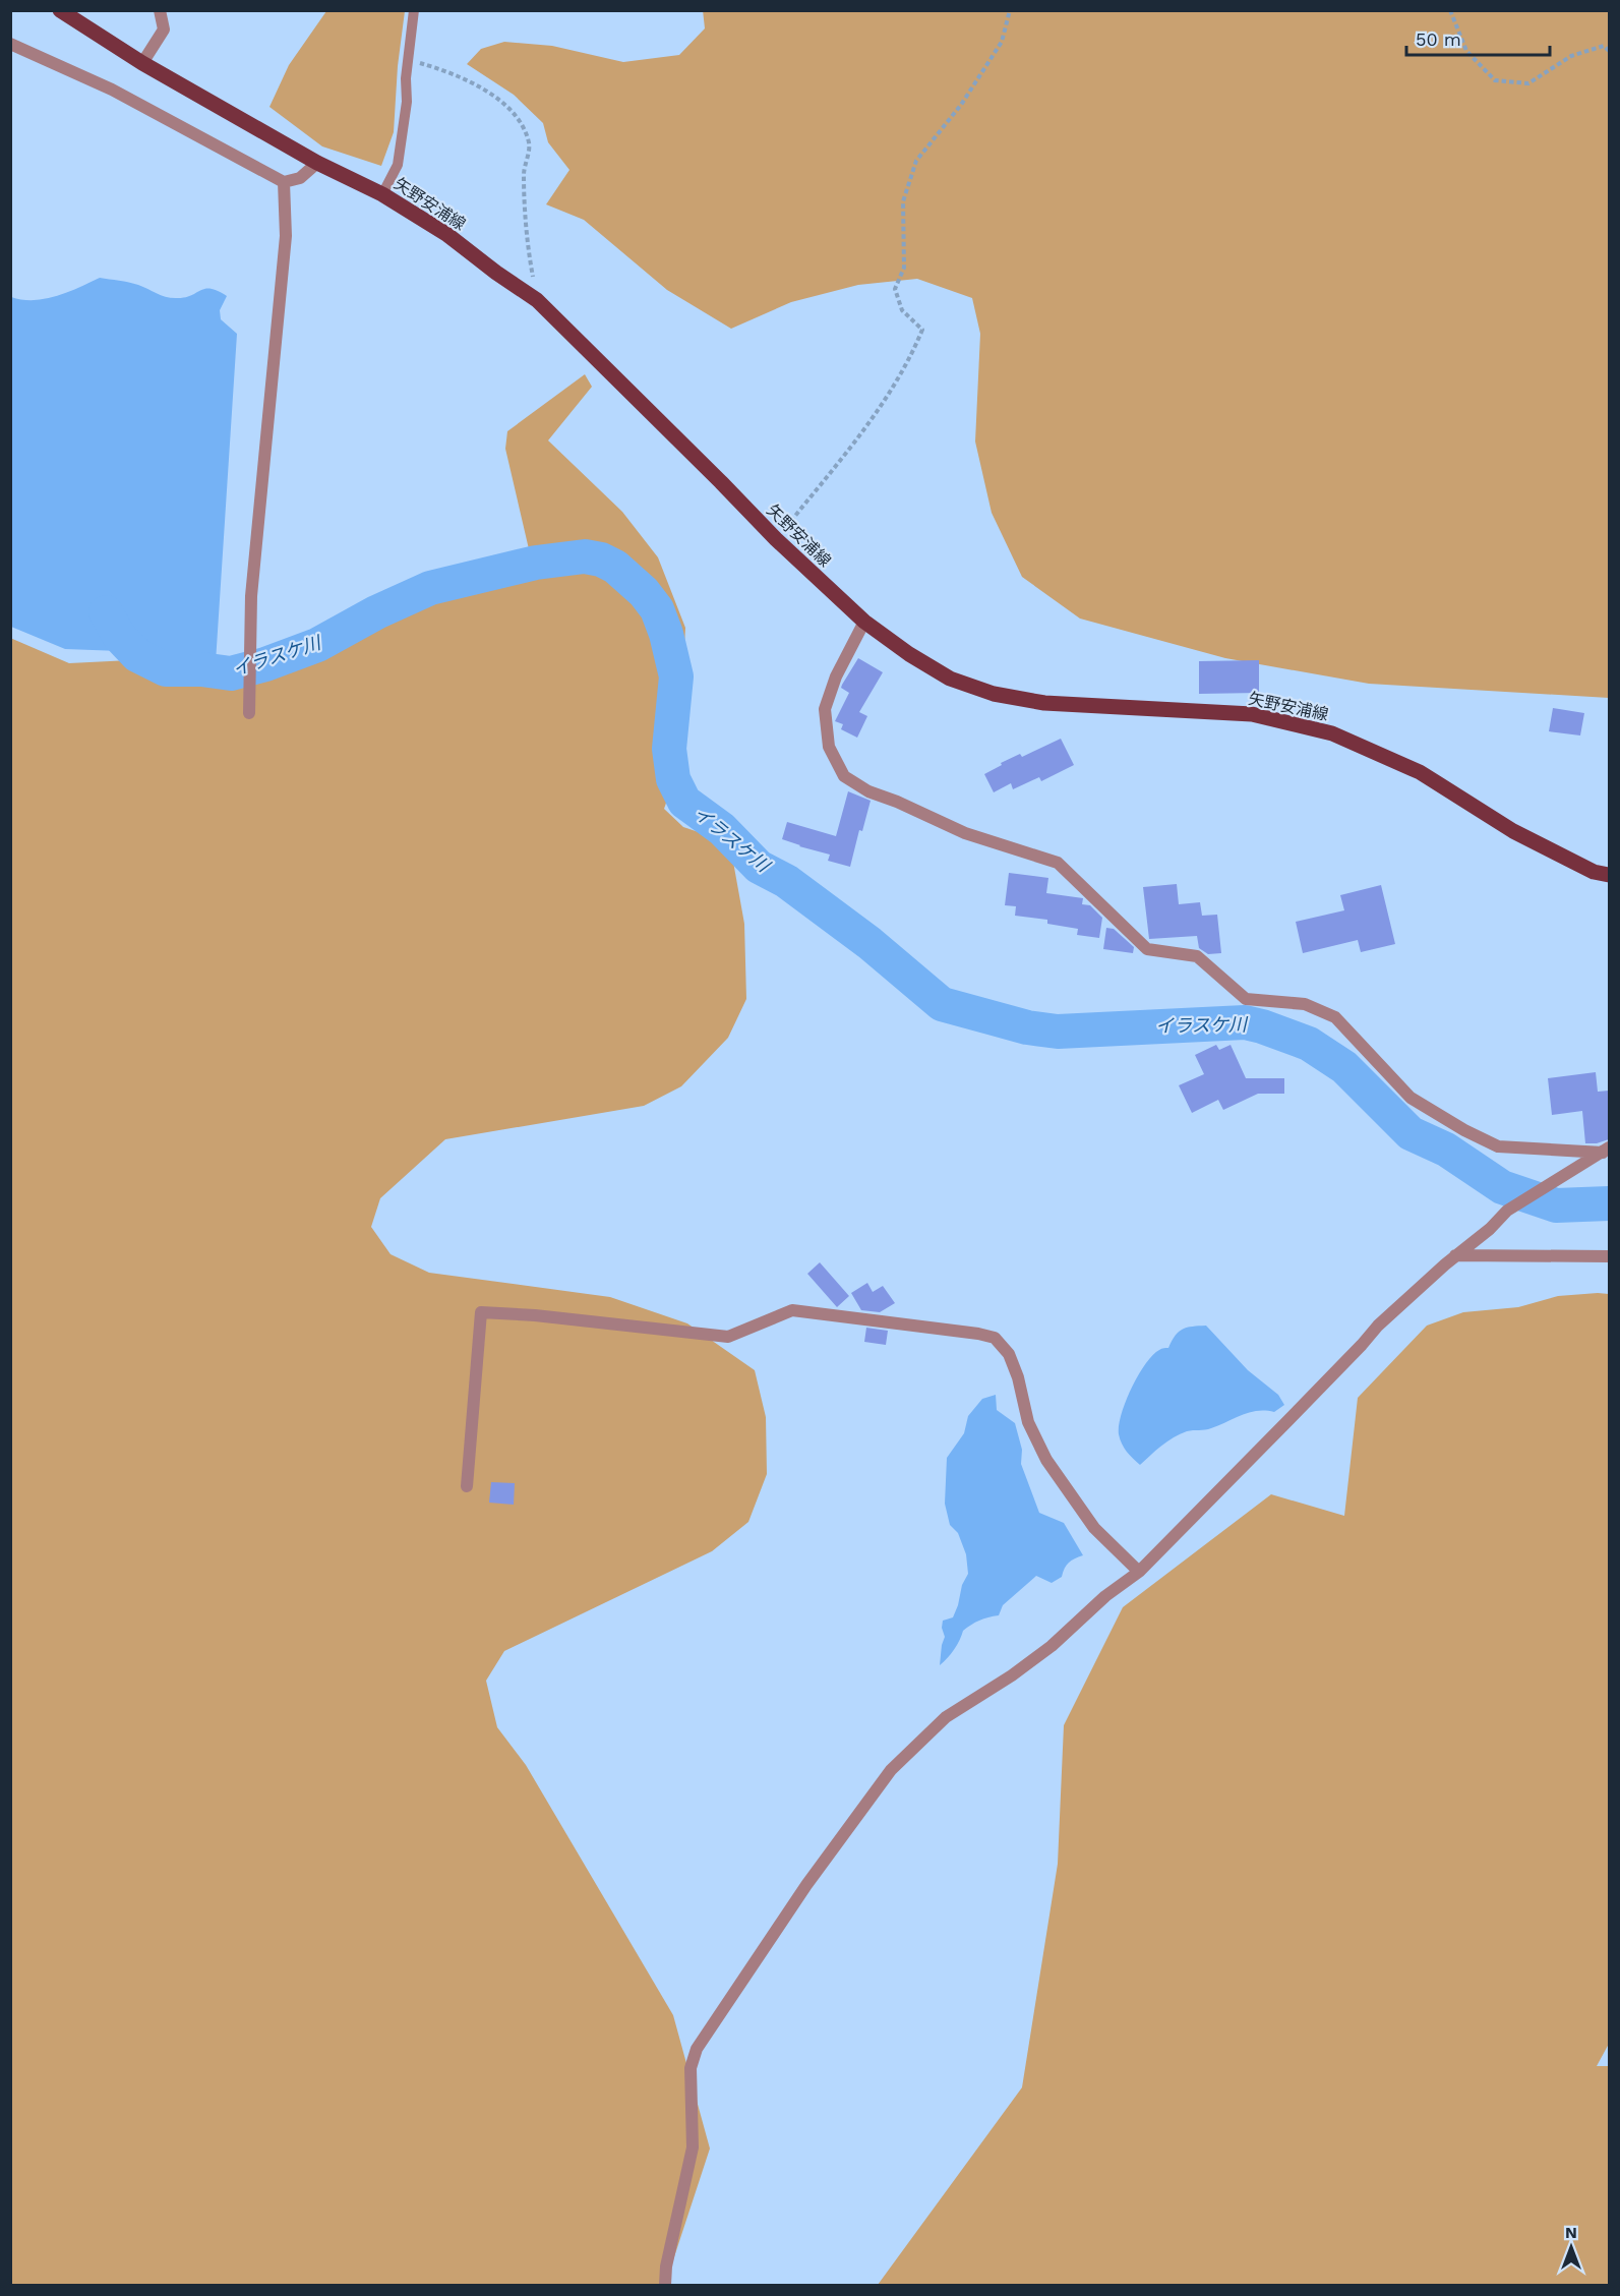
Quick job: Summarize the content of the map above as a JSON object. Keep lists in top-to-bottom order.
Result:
{
  "streets": {
    "main road": ["矢野安浦線"]
  },
  "water": ["イラスケ川"],
  "scale_bar": "50 m",
  "north": "top"
}
